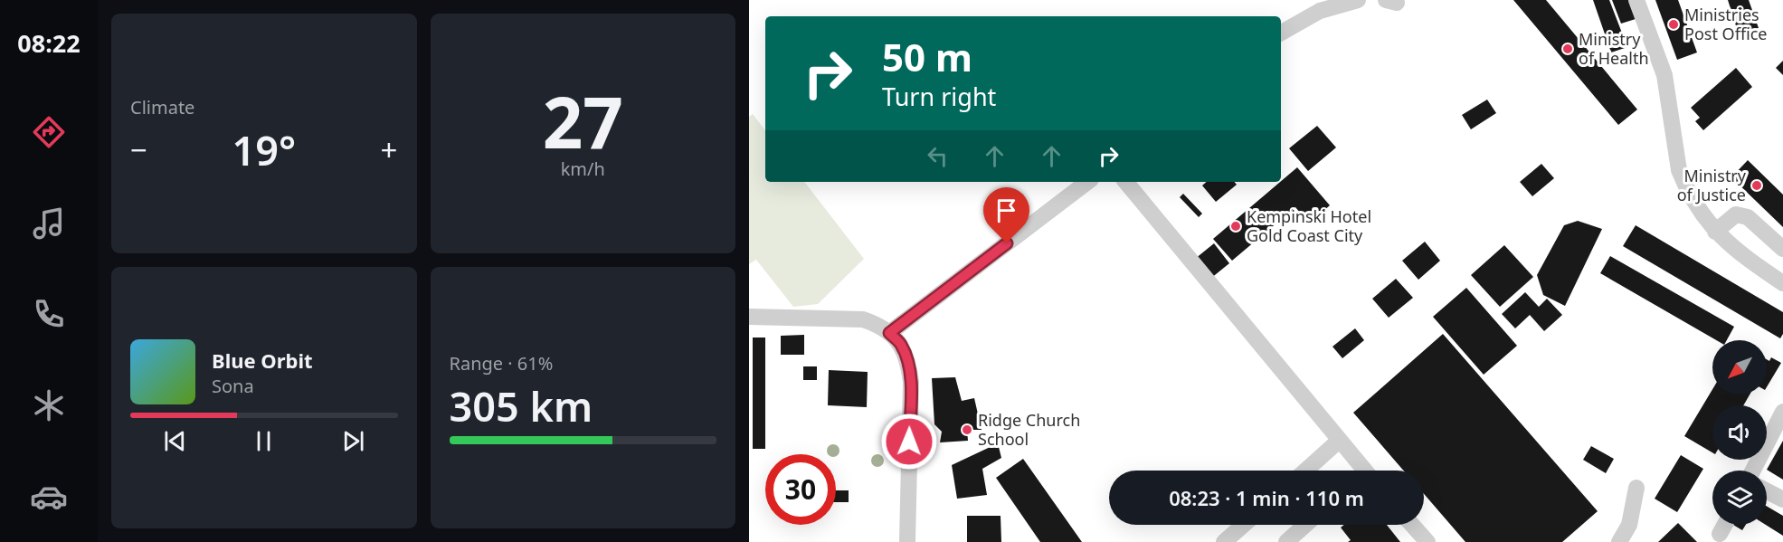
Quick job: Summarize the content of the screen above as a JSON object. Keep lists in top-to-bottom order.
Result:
{
  "places": [
    "Ministries Post Office",
    "Ministry of Health",
    "Ministry of Justice",
    "Kempinski Hotel Gold Coast City",
    "Ridge Church School"
  ],
  "north": "bottom left",
  "page": {
    "tabs": "08:22",
    "tile": [
      "Climate",
      ["27", "km/h"],
      ["Range · 61%", "305 km"]
    ],
    "turn": ["50 m", "Turn right"],
    "heat": ["−", "19°", "+"],
    "song": ["Blue Orbit", "Sona"],
    "limit": "30",
    "trip": "08:23 · 1 min · 110 m"
  }
}
